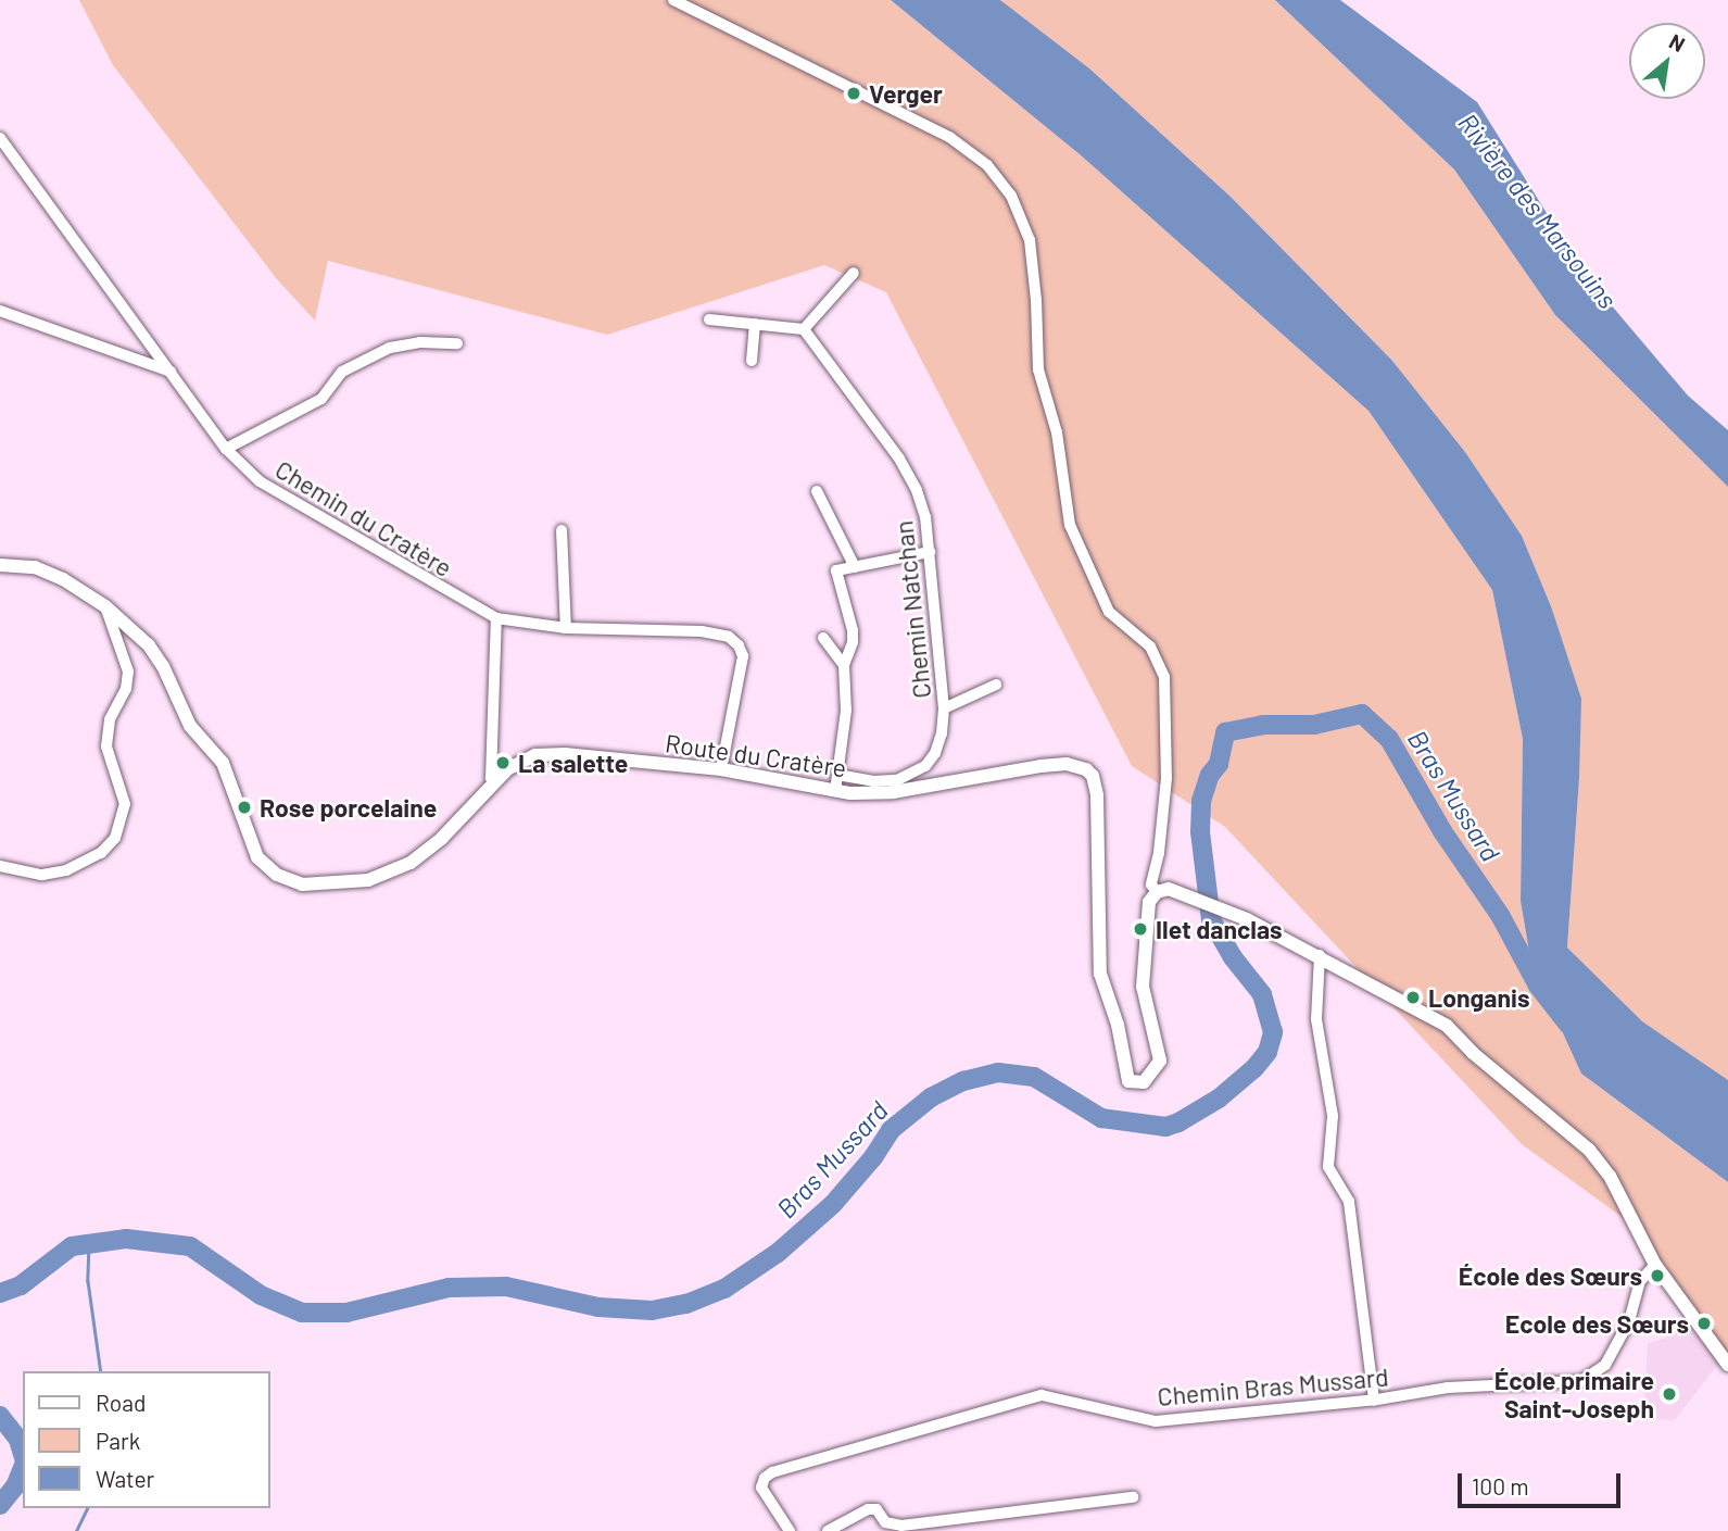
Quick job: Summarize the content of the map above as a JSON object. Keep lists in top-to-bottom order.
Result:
{
  "streets": {
    "street": [
      "Chemin du Cratère",
      "Chemin Natchan",
      "Route du Cratère",
      "Chemin Bras Mussard"
    ]
  },
  "crossings": [
    ["Chemin du Cratère", "Route du Cratère"]
  ],
  "water": ["Rivière des Marsouins", "Bras Mussard"],
  "places": [
    "Verger",
    "La salette",
    "Rose porcelaine",
    "Ilet danclas",
    "Longanis",
    "École des Sœurs",
    "Ecole des Sœurs",
    "École primaire Saint-Joseph"
  ],
  "legend": ["Road", "Park", "Water"],
  "scale_bar": "100 m",
  "north": "top right"
}
